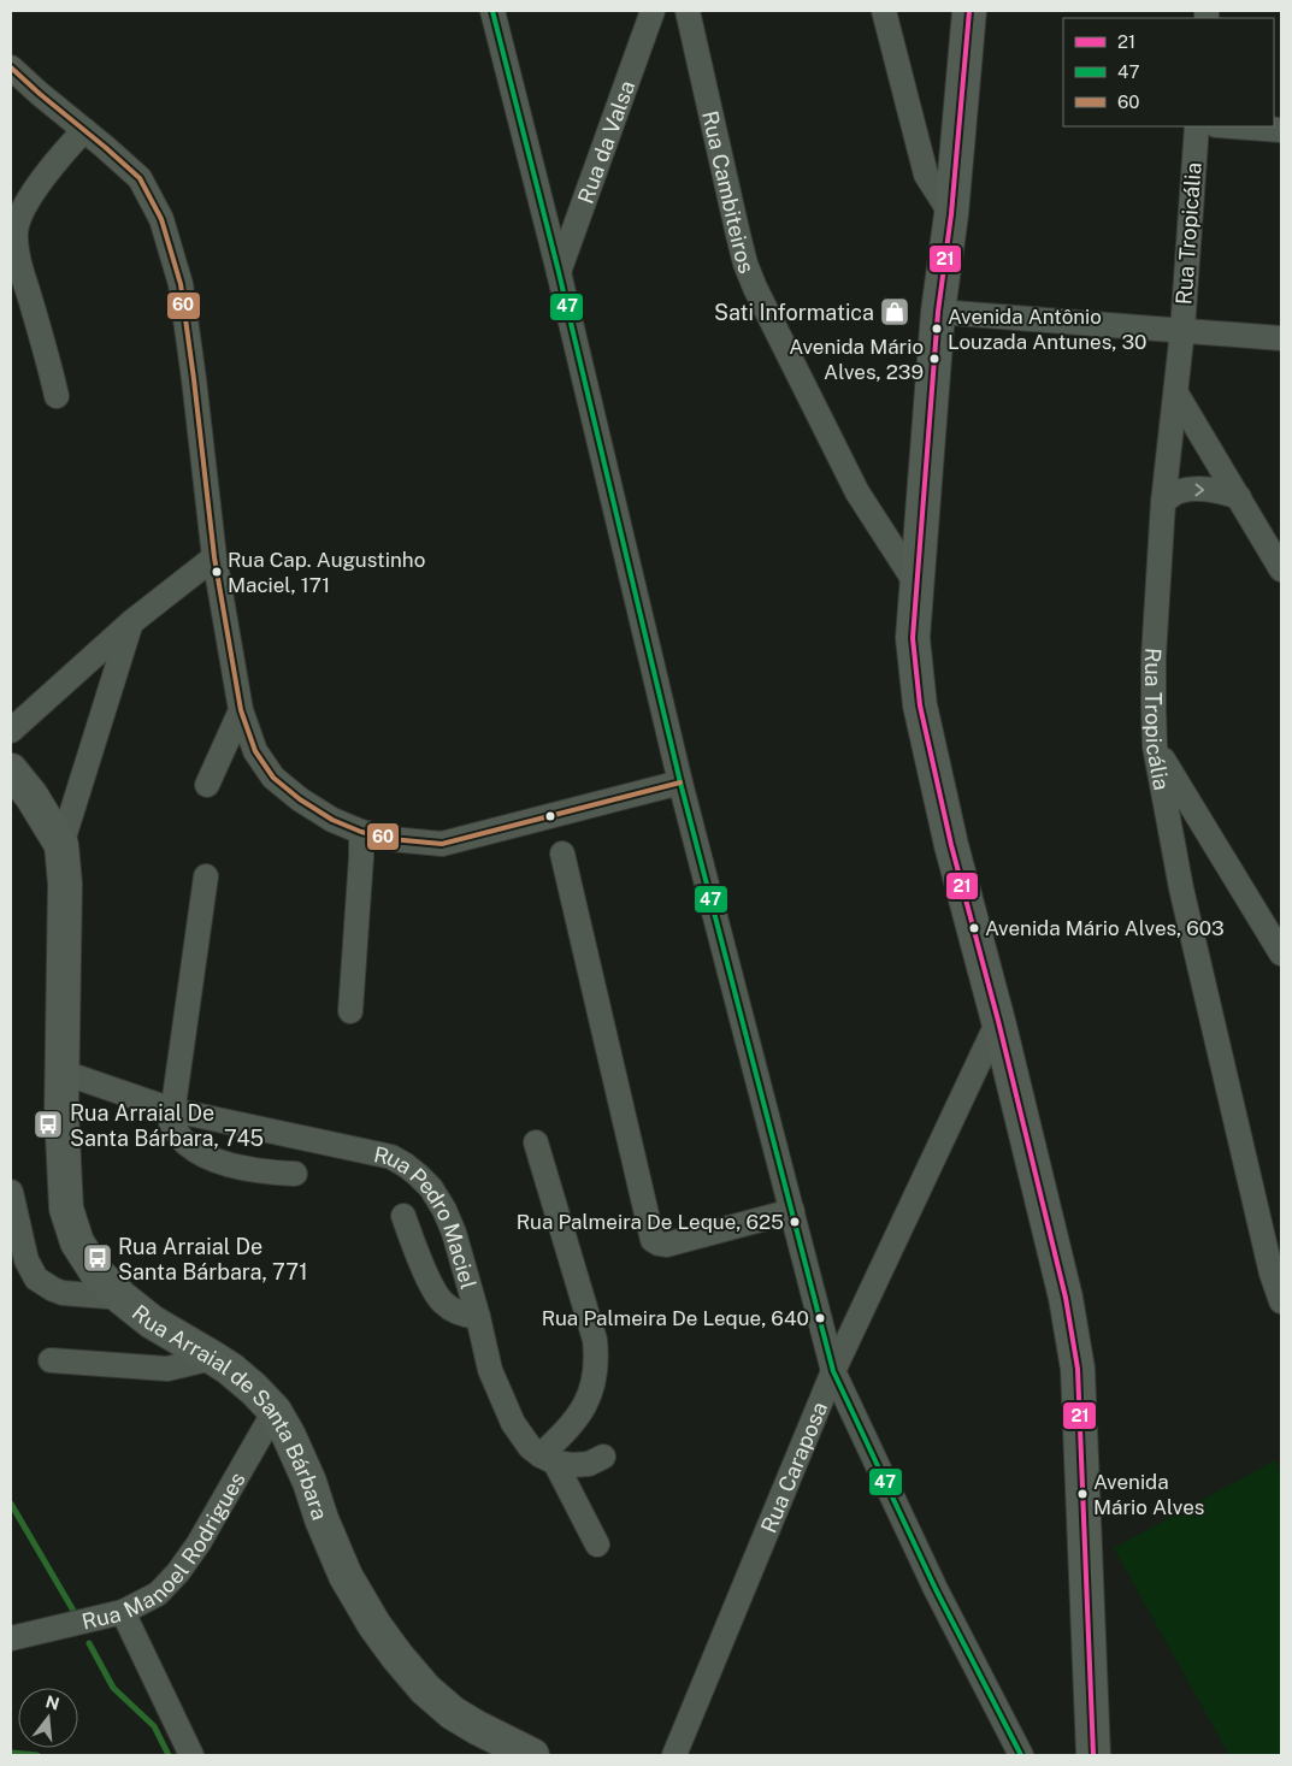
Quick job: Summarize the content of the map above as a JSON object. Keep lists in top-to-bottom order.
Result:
{
  "streets": {
    "street": [
      "Rua da Valsa",
      "Rua Cambiteiros",
      "Rua Tropicália",
      "Rua Pedro Maciel",
      "Rua Arraial de Santa Bárbara",
      "Rua Caraposa",
      "Rua Manoel Rodrigues"
    ]
  },
  "crossings": [
    ["Rua Pedro Maciel", "Rua Arraial de Santa Bárbara"],
    ["Rua Arraial de Santa Bárbara", "Rua Manoel Rodrigues"]
  ],
  "places": {
    "shop": ["Sati Informatica"],
    "other": [
      "Avenida Antônio Louzada Antunes, 30",
      "Avenida Mário Alves, 239",
      "Rua Cap. Augustinho Maciel, 171",
      "Avenida Mário Alves, 603",
      "Rua Palmeira De Leque, 625",
      "Rua Palmeira De Leque, 640",
      "Avenida Mário Alves"
    ],
    "bus stop": ["Rua Arraial De Santa Bárbara, 745", "Rua Arraial De Santa Bárbara, 771"]
  },
  "lines": ["transit line 21", "transit line 47", "transit line 60"],
  "legend": ["21", "47", "60"],
  "north": "top"
}
